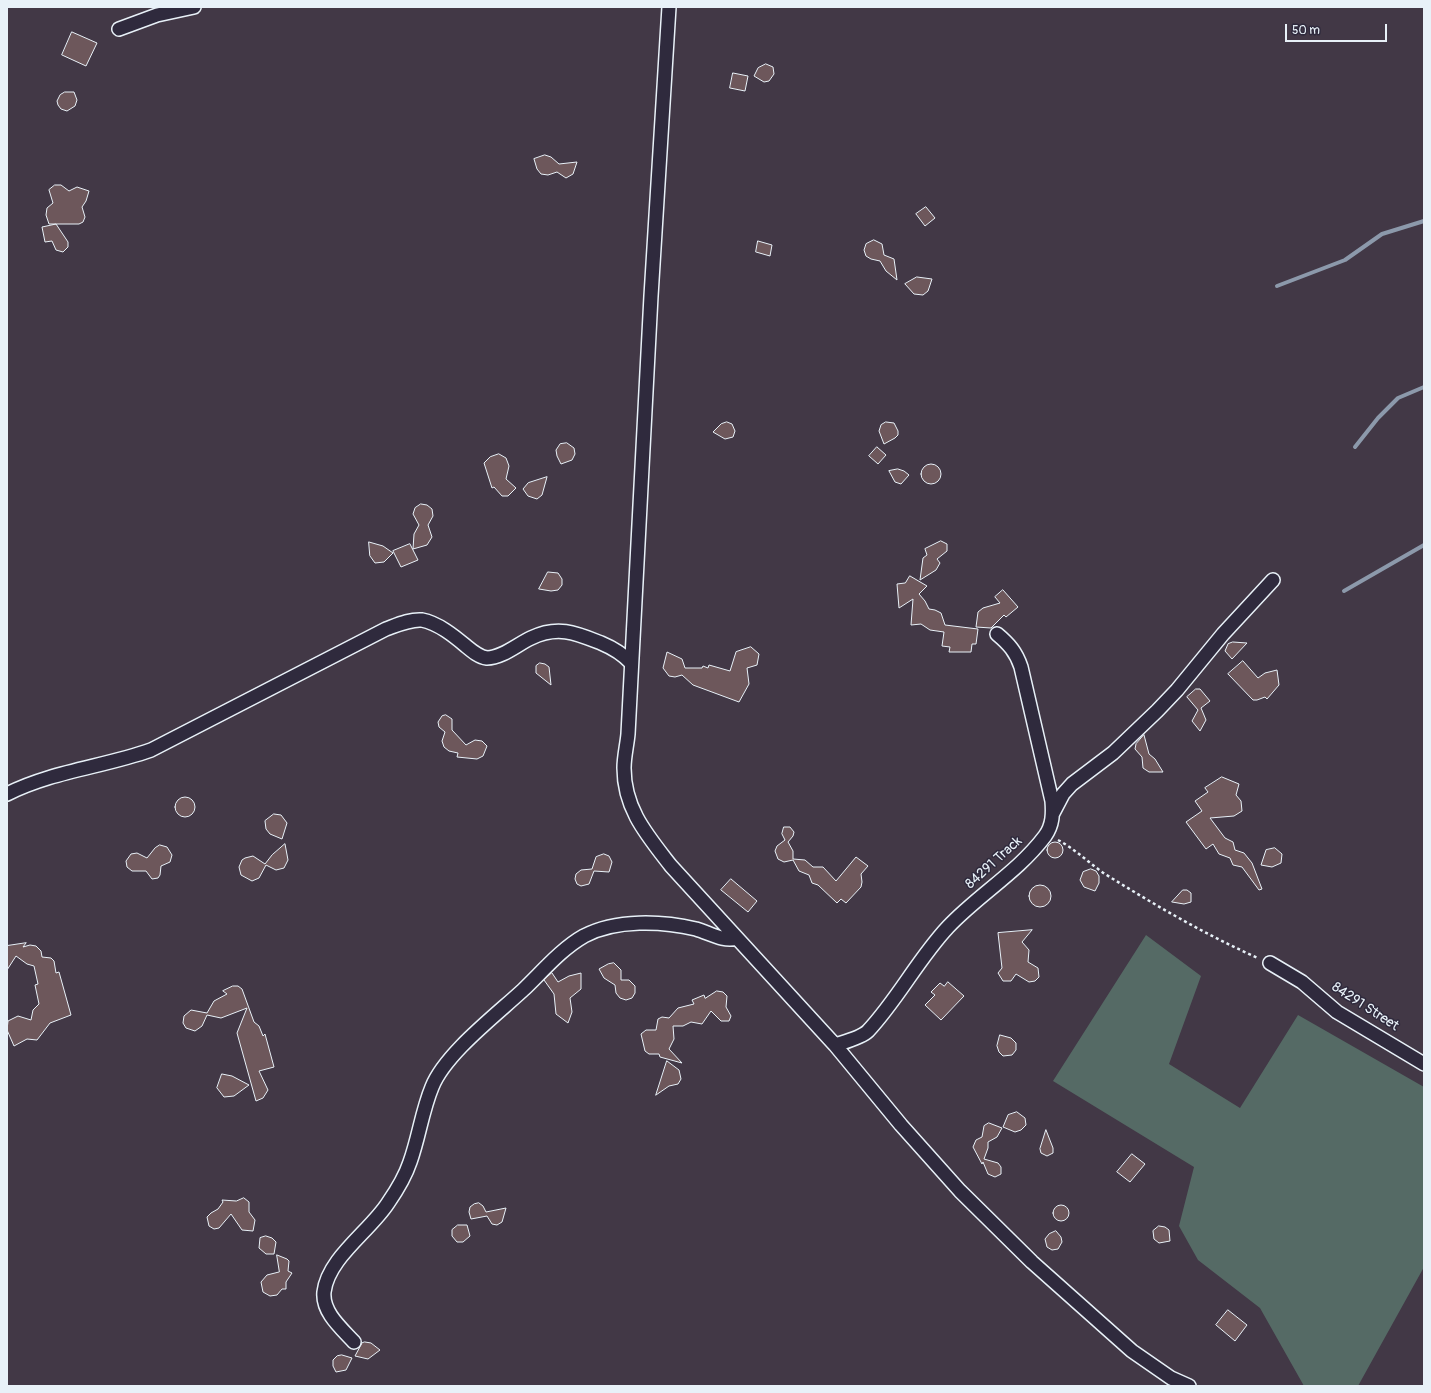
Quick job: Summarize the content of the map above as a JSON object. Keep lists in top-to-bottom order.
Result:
{
  "streets": {
    "street": ["84291 Track", "84291 Street"]
  },
  "scale_bar": "50 m"
}
